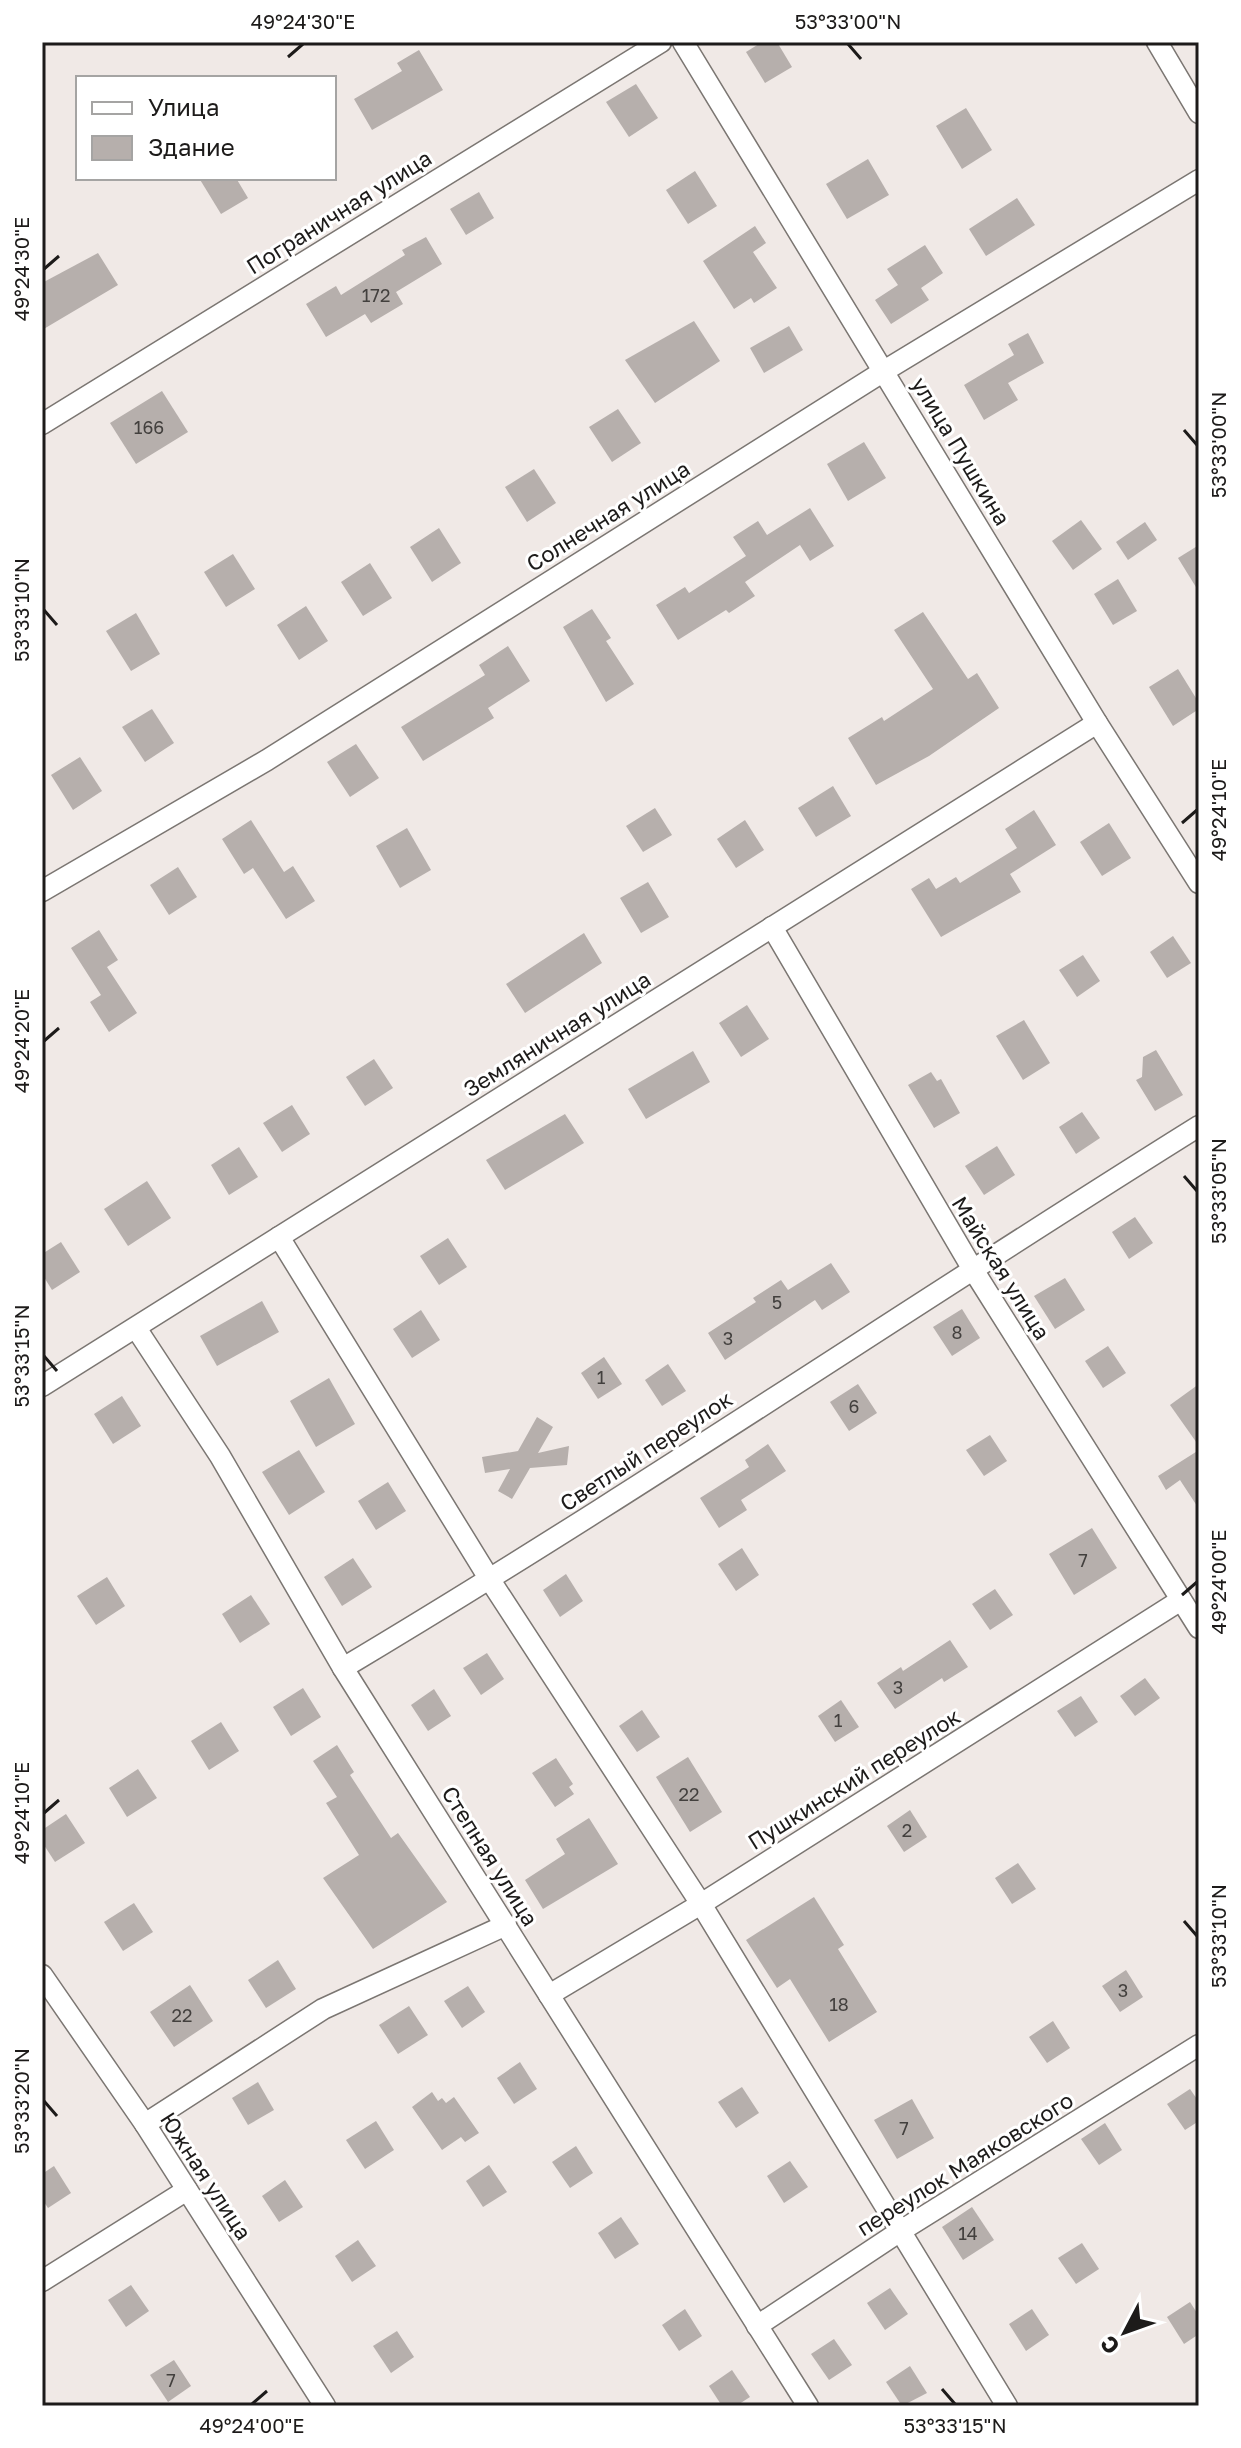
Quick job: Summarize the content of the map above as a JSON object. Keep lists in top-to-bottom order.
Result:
{
  "streets": {
    "street": [
      "Пограничная улица",
      "улица Пушкина",
      "Солнечная улица",
      "Земляничная улица",
      "Майская улица",
      "Светлый переулок",
      "Пушкинский переулок",
      "Степная улица",
      "переулок Маяковского",
      "Южная улица"
    ]
  },
  "crossings": [
    ["улица Пушкина", "Солнечная улица"],
    ["улица Пушкина", "Земляничная улица"],
    ["Земляничная улица", "Майская улица"],
    ["Земляничная улица", "Степная улица"],
    ["Майская улица", "Светлый переулок"],
    ["Майская улица", "Пушкинский переулок"],
    ["Светлый переулок", "Степная улица"],
    ["Пушкинский переулок", "Степная улица"],
    ["Степная улица", "переулок Маяковского"]
  ],
  "house_numbers": [
    "172",
    "166",
    "5",
    "8",
    "3",
    "1",
    "6",
    "7",
    "3",
    "1",
    "22",
    "2",
    "3",
    "18",
    "22",
    "7",
    "14",
    "7"
  ],
  "legend": ["Улица", "Здание"],
  "north": "bottom left",
  "coordinates": [
    "49°24'30\"E",
    "53°33'00\"N",
    "53°33'10\"N",
    "49°24'10\"E",
    "49°24'20\"E",
    "53°33'05\"N",
    "53°33'15\"N",
    "49°24'00\"E",
    "53°33'20\"N"
  ]
}
